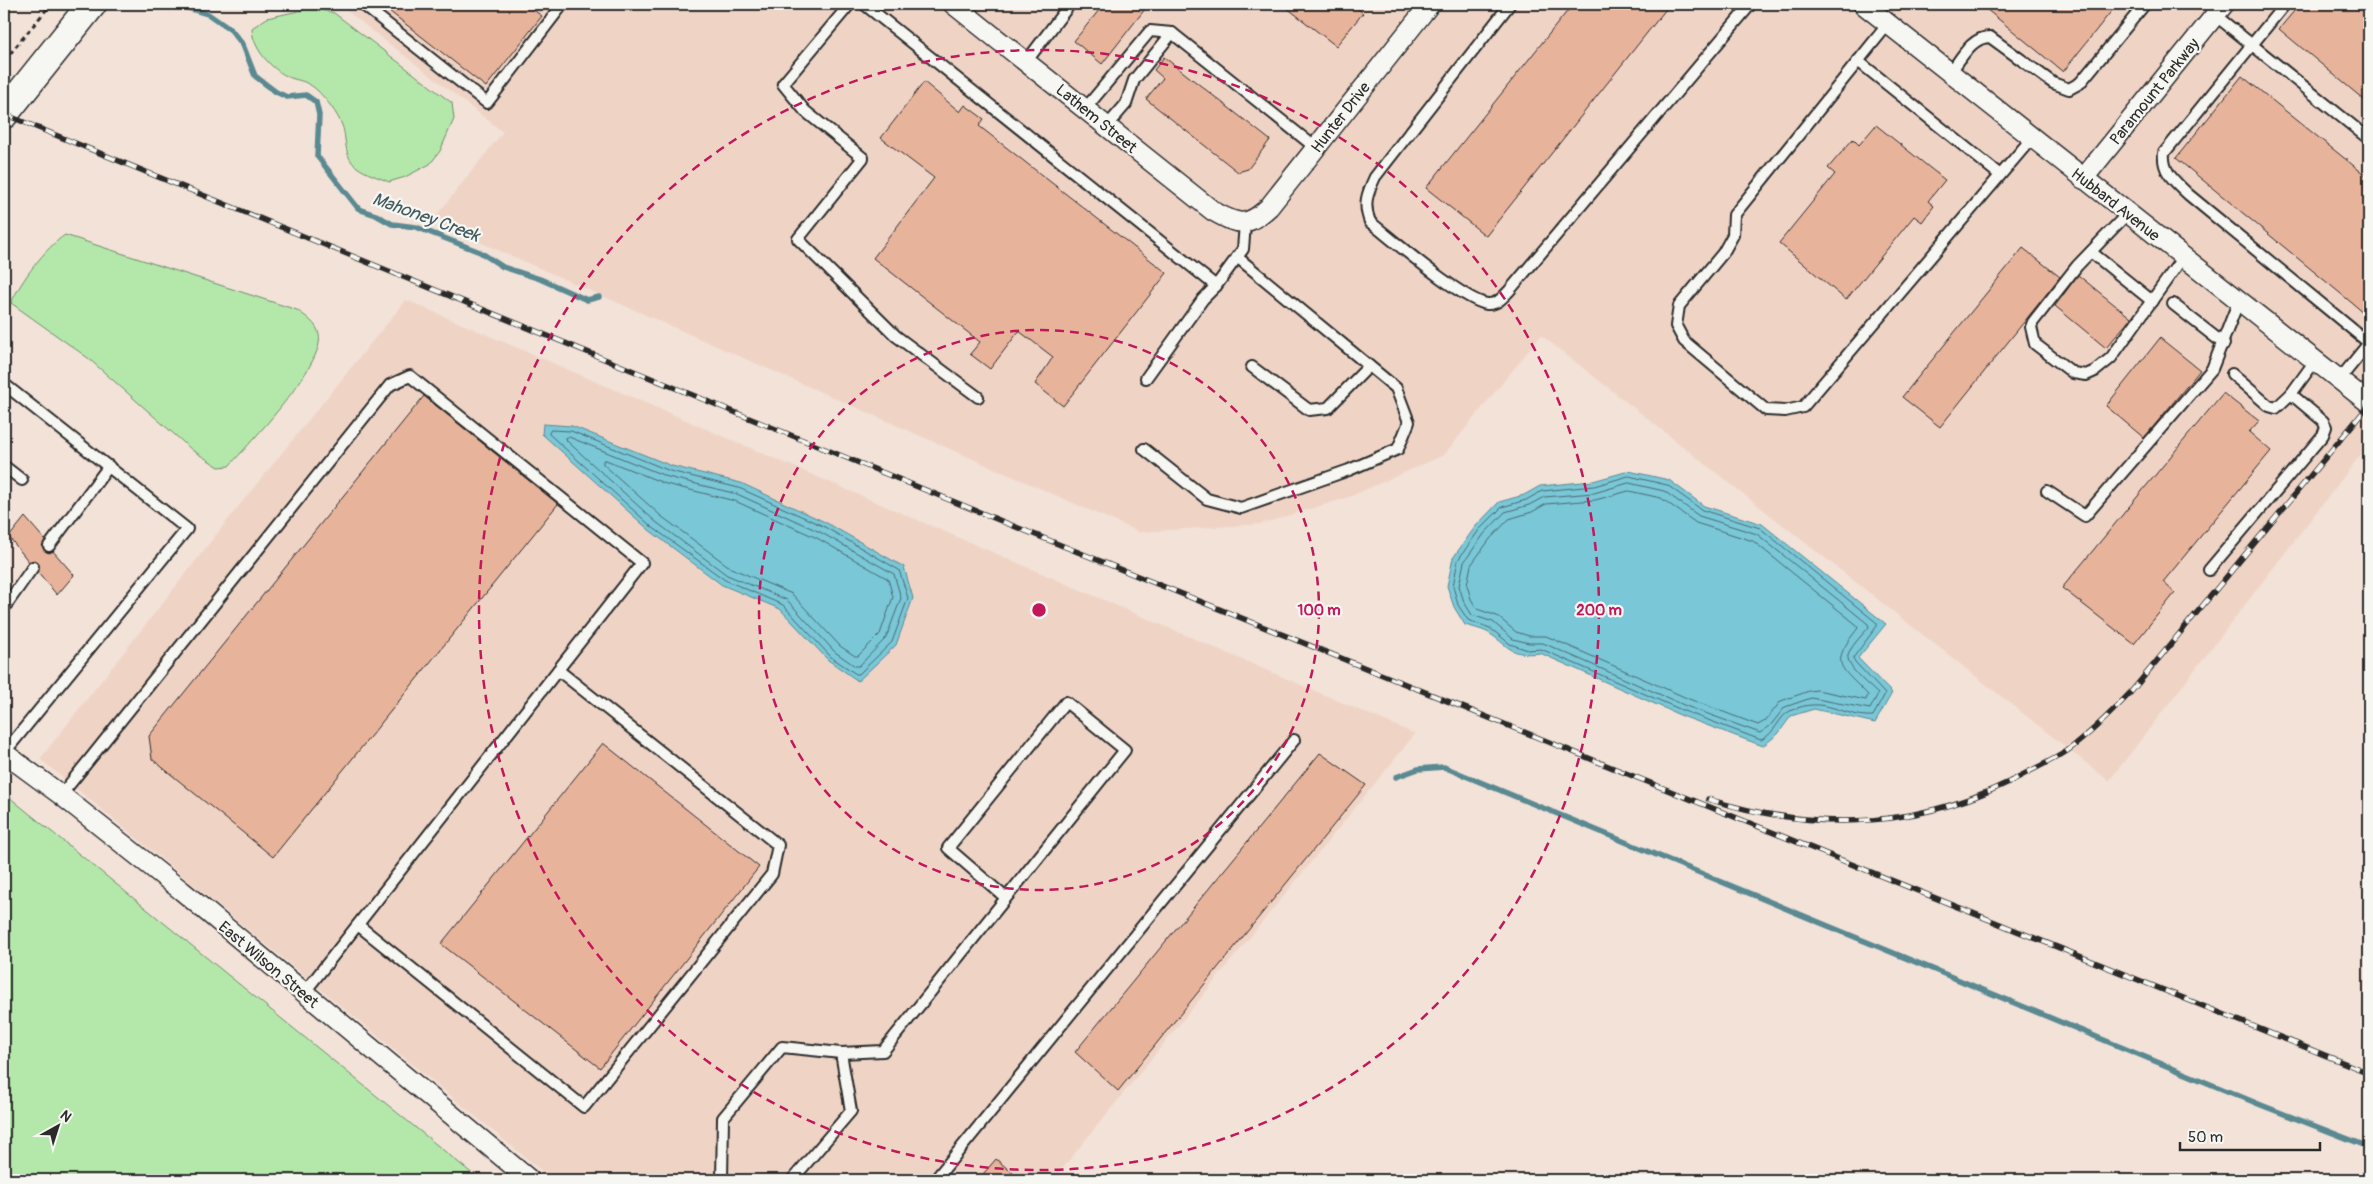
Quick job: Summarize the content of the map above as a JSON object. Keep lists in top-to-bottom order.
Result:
{
  "streets": {
    "street": [
      "Paramount Parkway",
      "Hunter Drive",
      "Lathem Street",
      "Hubbard Avenue",
      "East Wilson Street"
    ]
  },
  "crossings": [
    ["Paramount Parkway", "Hubbard Avenue"],
    ["Hunter Drive", "Lathem Street"]
  ],
  "water": ["Mahoney Creek"],
  "scale_bar": "50 m",
  "north": "top right",
  "rings": ["100 m", "200 m"]
}
